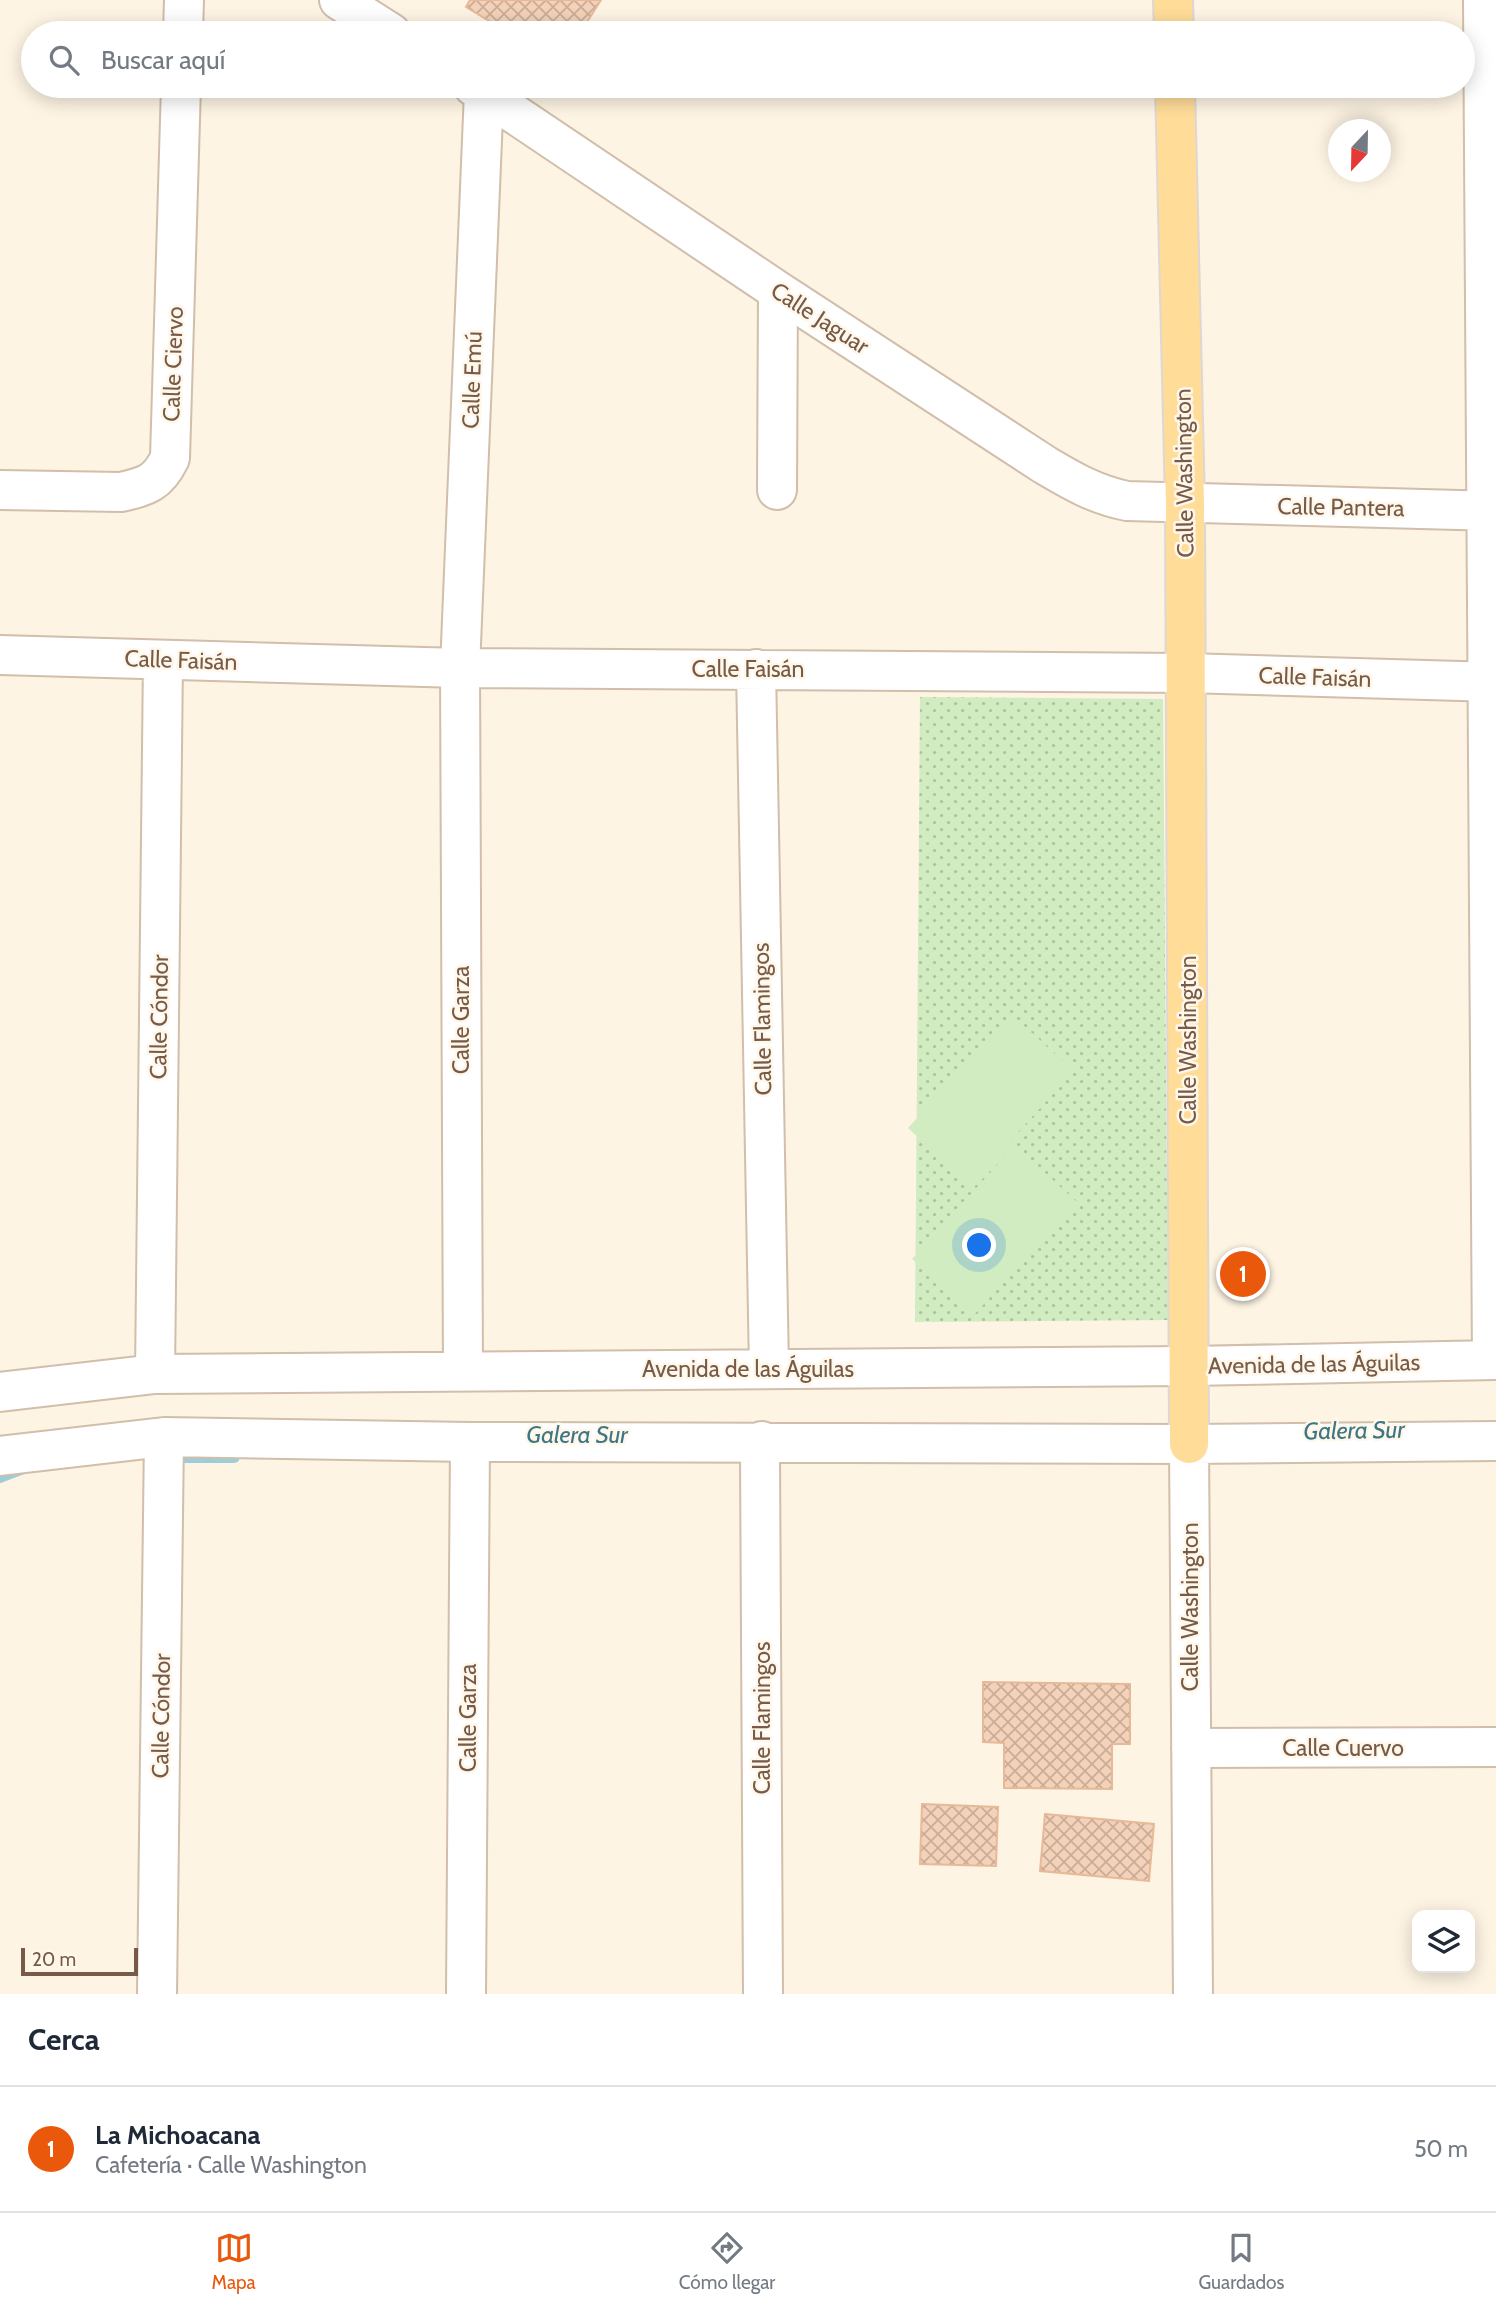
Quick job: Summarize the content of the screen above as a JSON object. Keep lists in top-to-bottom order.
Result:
{
  "streets": {
    "main road": ["Calle Washington"],
    "street": [
      "Calle Jaguar",
      "Calle Ciervo",
      "Calle Emú",
      "Calle Pantera",
      "Calle Faisán",
      "Calle Cóndor",
      "Calle Flamingos",
      "Calle Garza",
      "Avenida de las Águilas",
      "Calle Cuervo"
    ]
  },
  "crossings": [
    ["Calle Jaguar", "Calle Washington"],
    ["Calle Jaguar", "Calle Pantera"],
    ["Calle Emú", "Calle Faisán"],
    ["Calle Emú", "Calle Garza"],
    ["Calle Washington", "Calle Pantera"],
    ["Calle Washington", "Calle Faisán"],
    ["Calle Washington", "Avenida de las Águilas"],
    ["Calle Washington", "Calle Cuervo"],
    ["Calle Faisán", "Calle Cóndor"],
    ["Calle Faisán", "Calle Flamingos"],
    ["Calle Faisán", "Calle Garza"],
    ["Calle Cóndor", "Avenida de las Águilas"],
    ["Calle Flamingos", "Avenida de las Águilas"],
    ["Calle Garza", "Avenida de las Águilas"]
  ],
  "water": ["Galera Sur"],
  "scale_bar": "20 m",
  "north": "bottom",
  "page": {
    "search": "Buscar aquí",
    "pins": "1",
    "scale": "20 m",
    "heading": "Cerca",
    "list": [
      {
        "mark": "1",
        "name": "La Michoacana",
        "note": "Cafetería · Calle Washington",
        "value": "50 m"
      }
    ],
    "nav": ["Mapa", "Cómo llegar", "Guardados"]
  }
}
